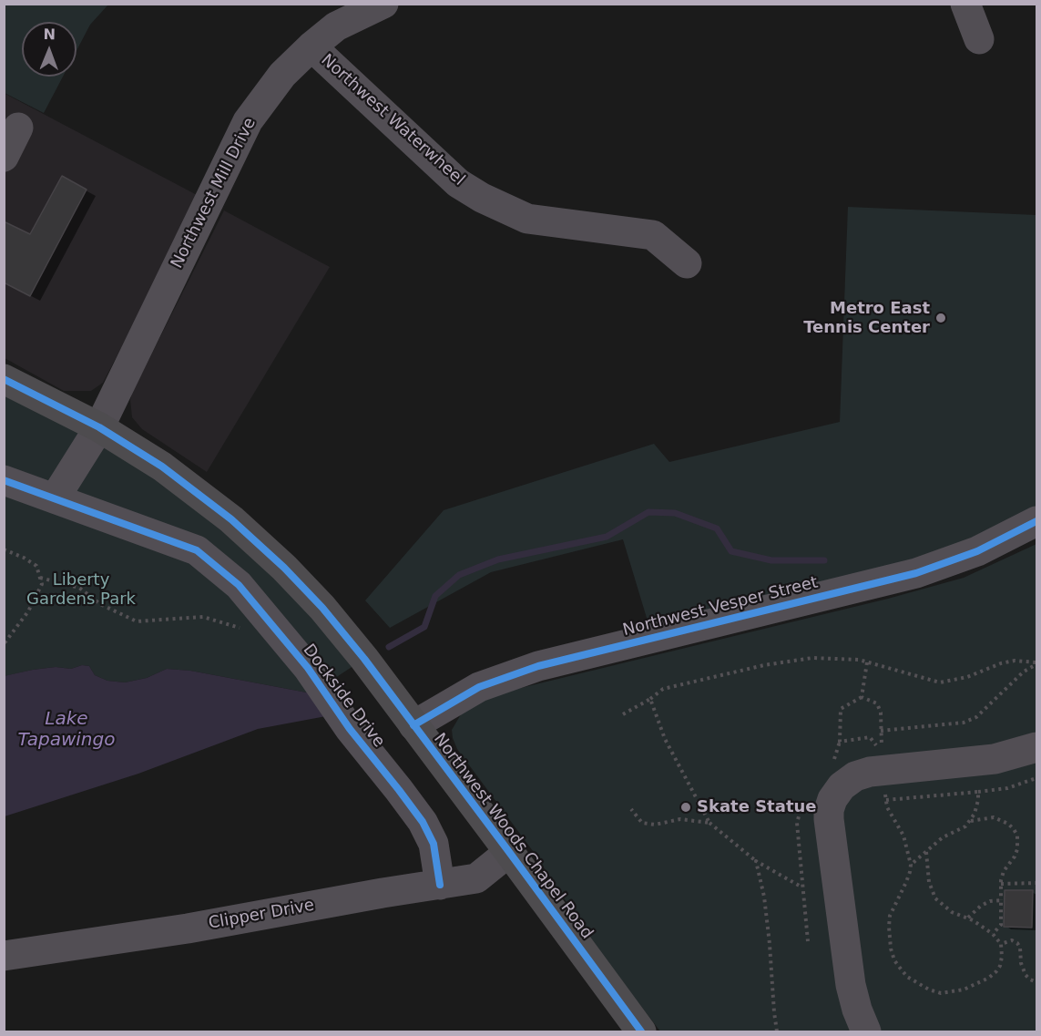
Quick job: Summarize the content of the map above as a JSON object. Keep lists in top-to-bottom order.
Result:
{
  "streets": {
    "main road": ["Northwest Woods Chapel Road"],
    "street": [
      "Northwest Waterwheel",
      "Northwest Mill Drive",
      "Northwest Vesper Street",
      "Dockside Drive",
      "Clipper Drive"
    ]
  },
  "crossings": [
    ["Northwest Waterwheel", "Northwest Mill Drive"],
    ["Northwest Mill Drive", "Dockside Drive"],
    ["Northwest Mill Drive", "Northwest Woods Chapel Road"],
    ["Northwest Vesper Street", "Northwest Woods Chapel Road"],
    ["Dockside Drive", "Clipper Drive"],
    ["Northwest Woods Chapel Road", "Clipper Drive"]
  ],
  "water": ["Lake Tapawingo"],
  "parks": ["Liberty Gardens Park"],
  "places": ["Metro East Tennis Center", "Skate Statue"],
  "north": "top"
}
